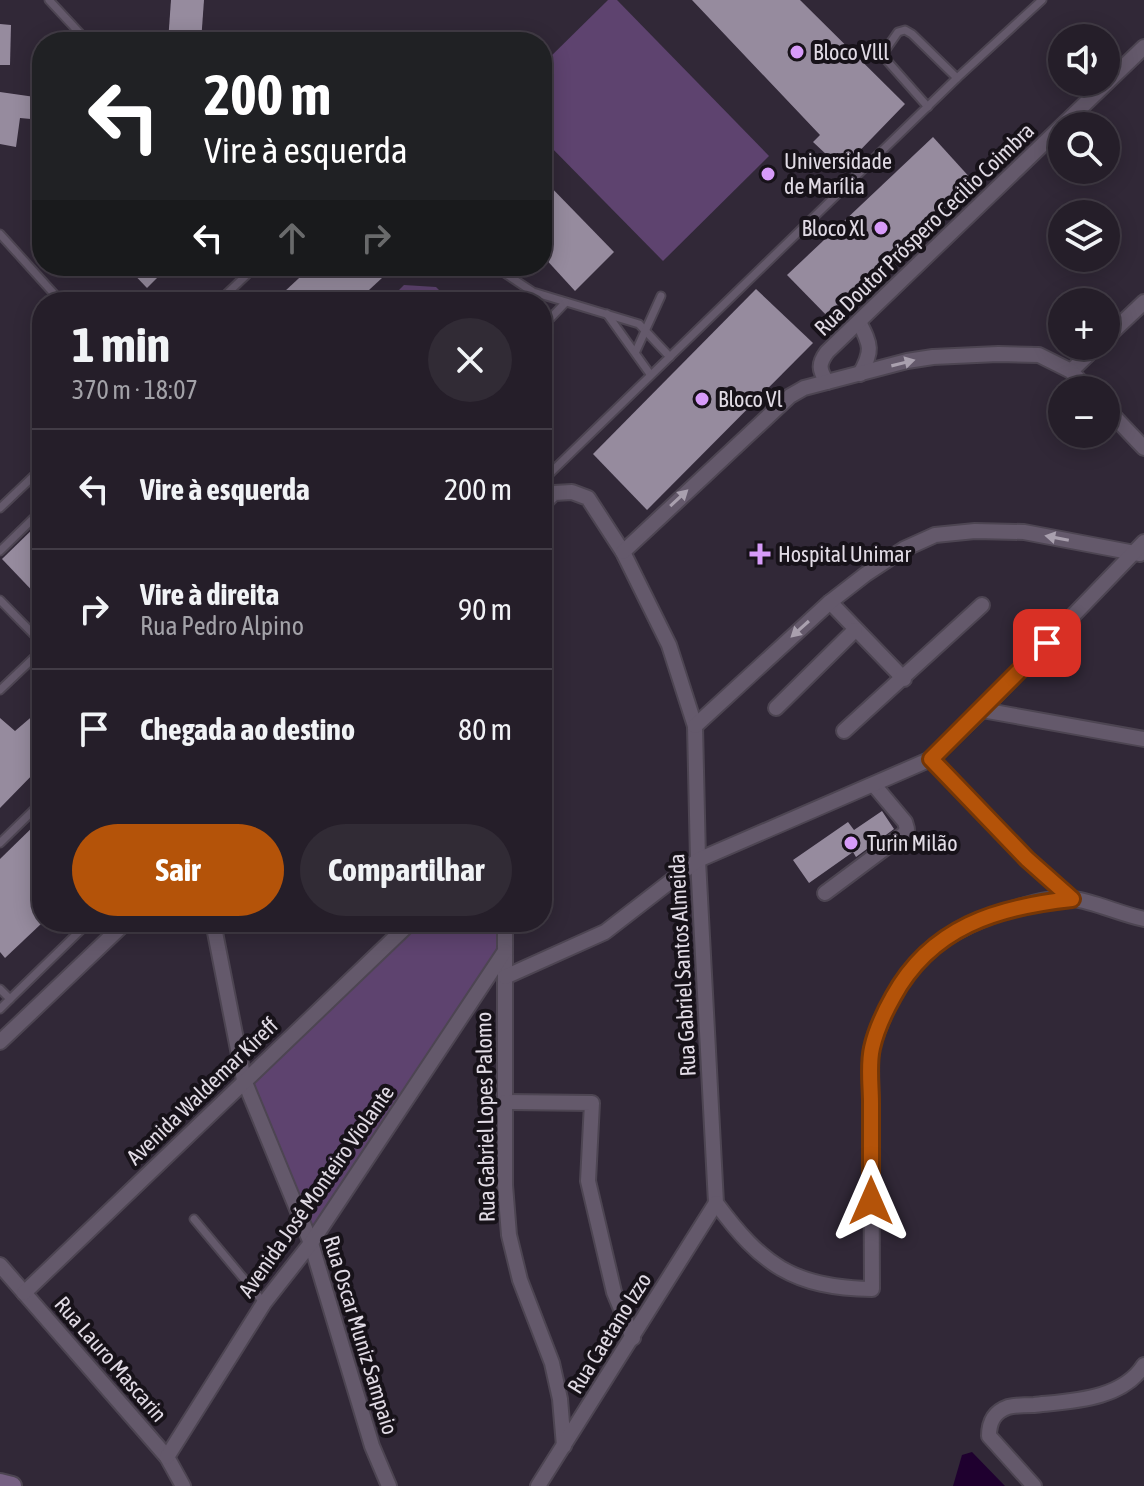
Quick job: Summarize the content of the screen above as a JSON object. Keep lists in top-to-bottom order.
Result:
{
  "streets": {
    "street": [
      "Rua Doutor Próspero Cecilio Coimbra",
      "Rua Gabriel Santos Almeida",
      "Avenida Waldemar Kireff",
      "Rua Gabriel Lopes Palomo",
      "Avenida José Monteiro Violante",
      "Rua Caetano Izzo",
      "Rua Oscar Muniz Sampaio",
      "Rua Lauro Mascarin"
    ]
  },
  "crossings": [
    ["Rua Gabriel Santos Almeida", "Rua Caetano Izzo"],
    ["Avenida Waldemar Kireff", "Rua Oscar Muniz Sampaio"],
    ["Avenida Waldemar Kireff", "Rua Lauro Mascarin"],
    ["Rua Gabriel Lopes Palomo", "Avenida José Monteiro Violante"],
    ["Rua Gabriel Lopes Palomo", "Rua Caetano Izzo"],
    ["Avenida José Monteiro Violante", "Rua Oscar Muniz Sampaio"],
    ["Avenida José Monteiro Violante", "Rua Lauro Mascarin"]
  ],
  "places": {
    "other": [
      "Bloco Vlll",
      "Universidade de Marília",
      "Bloco Xl",
      "Bloco Vl",
      "Turin Milão"
    ],
    "health": ["Hospital Unimar"]
  },
  "page": {
    "map_buttons": ["+", "−"],
    "turn": ["200 m", "Vire à esquerda"],
    "heading": ["1 min", "370 m · 18:07"],
    "list": [
      {
        "name": "Vire à esquerda",
        "value": "200 m"
      },
      {
        "name": "Vire à direita",
        "note": "Rua Pedro Alpino",
        "value": "90 m"
      },
      {
        "name": "Chegada ao destino",
        "value": "80 m"
      }
    ],
    "buttons": ["Sair", "Compartilhar"]
  }
}
